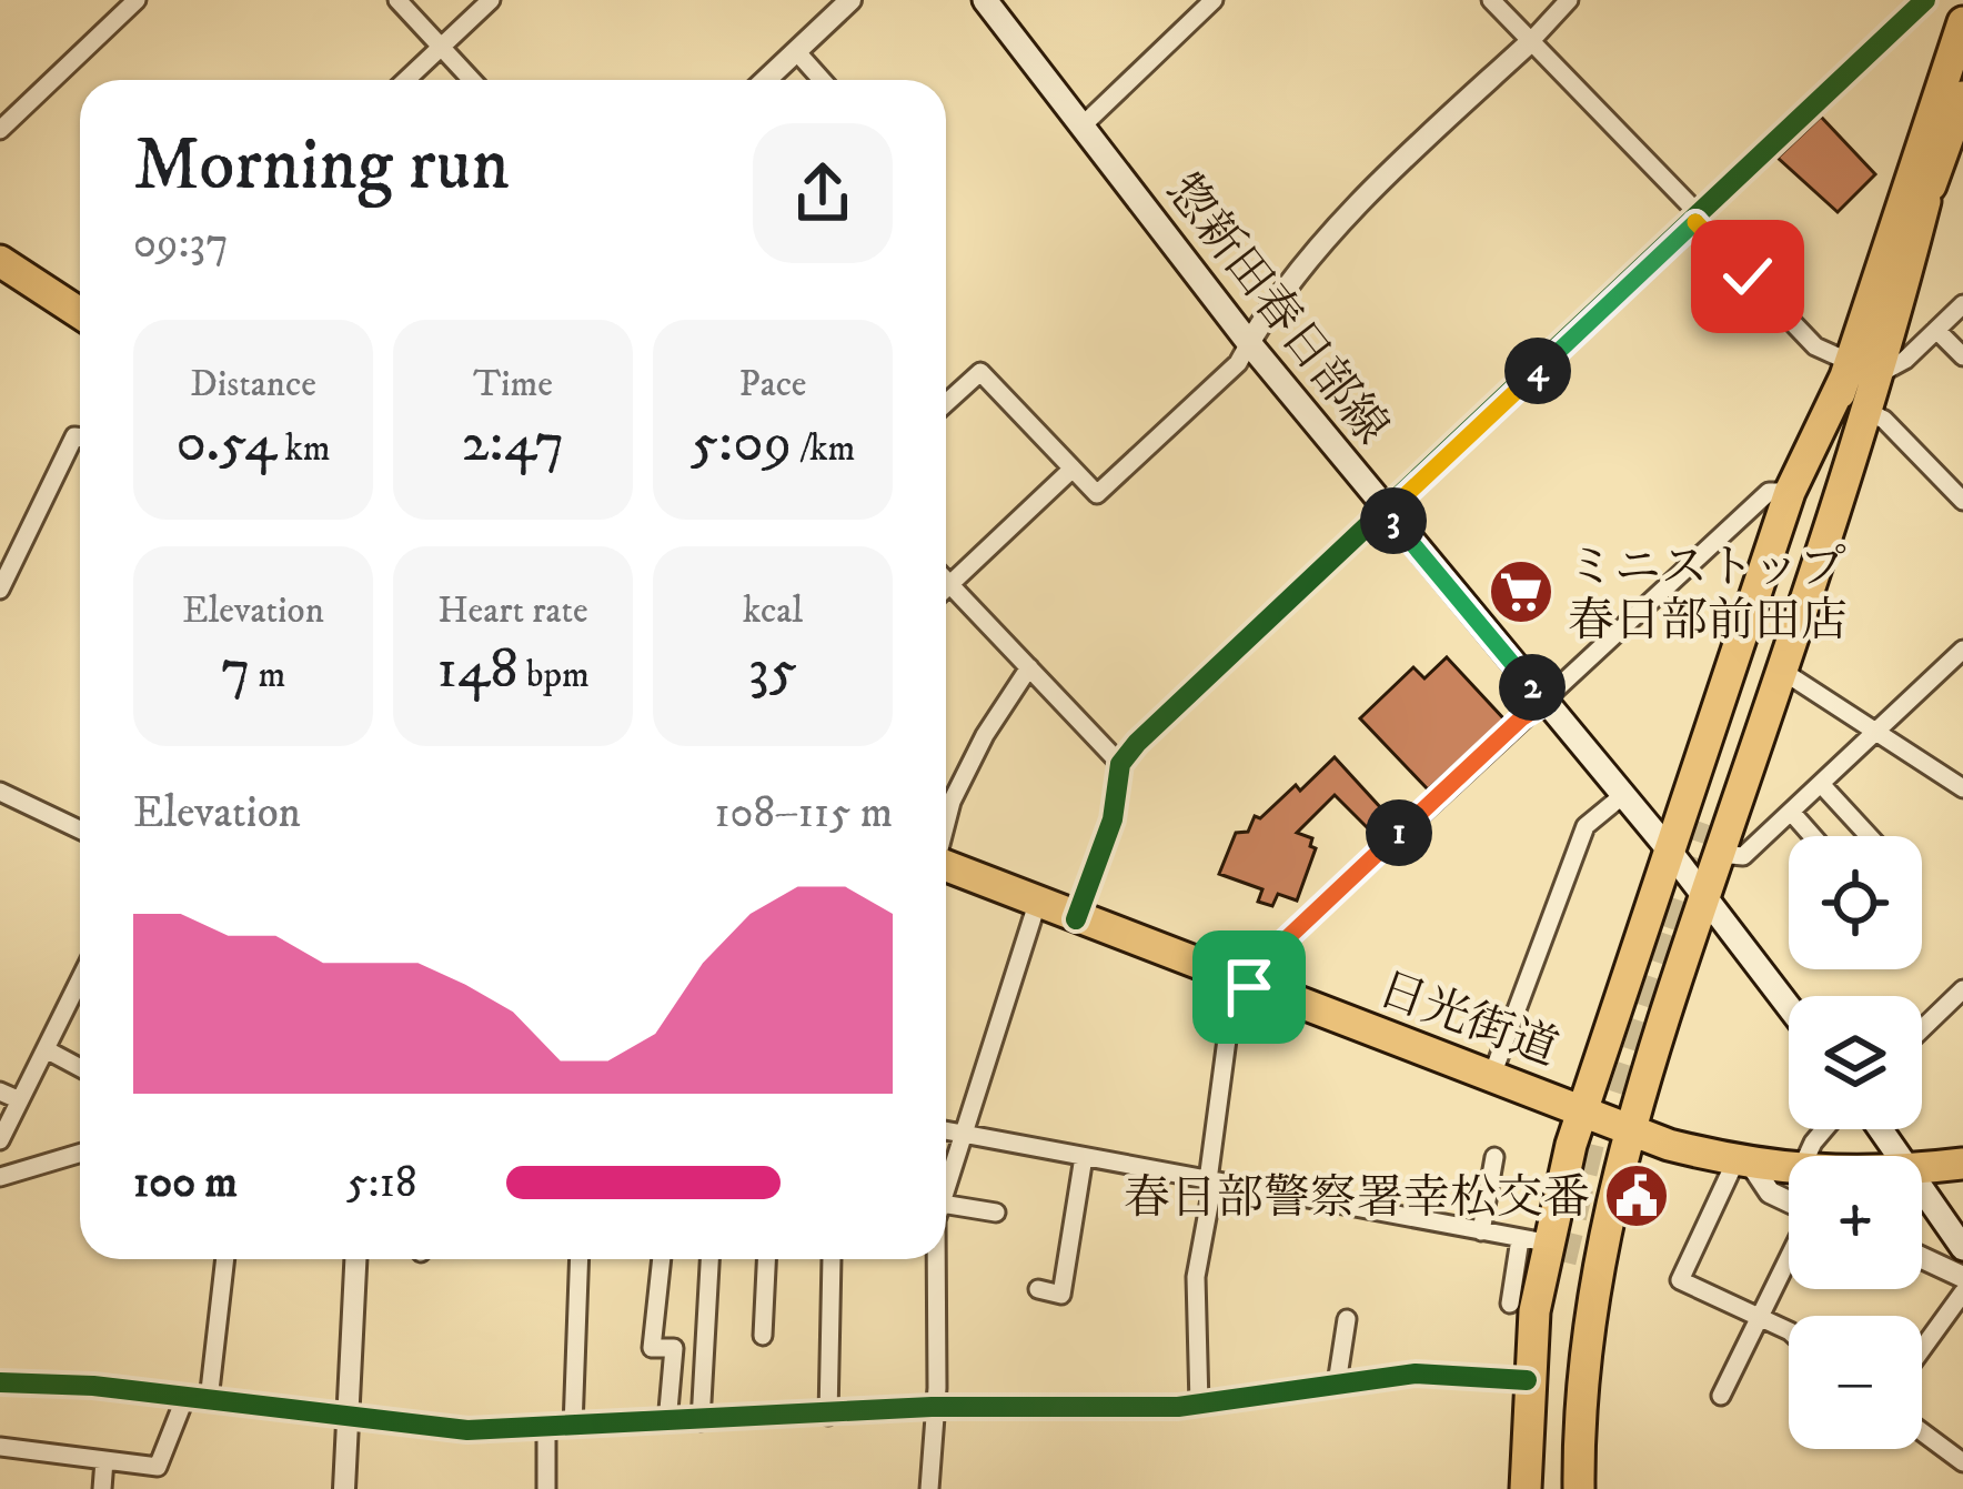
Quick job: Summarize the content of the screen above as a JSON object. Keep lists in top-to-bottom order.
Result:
{
  "streets": {
    "highway": ["日光街道"],
    "main road": ["惣新田春日部線"]
  },
  "places": {
    "supermarket": ["ミニストップ 春日部前田店"],
    "public building": ["春日部警察署幸松交番"]
  },
  "page": {
    "heading": ["Morning run", "09:37"],
    "stats": [
      ["Distance", "0.54 km"],
      ["Time", "2:47"],
      ["Pace", "5:09 /km"],
      ["Elevation", "7 m"],
      ["Heart rate", "148 bpm"],
      ["kcal", "35"]
    ],
    "pins": [
      "4",
      "3",
      "2",
      "1"
    ],
    "chart": ["Elevation", "108–115 m"],
    "map_buttons": ["+", "−"],
    "list": [
      {
        "name": "100 m",
        "note": "5:18"
      }
    ]
  }
}
